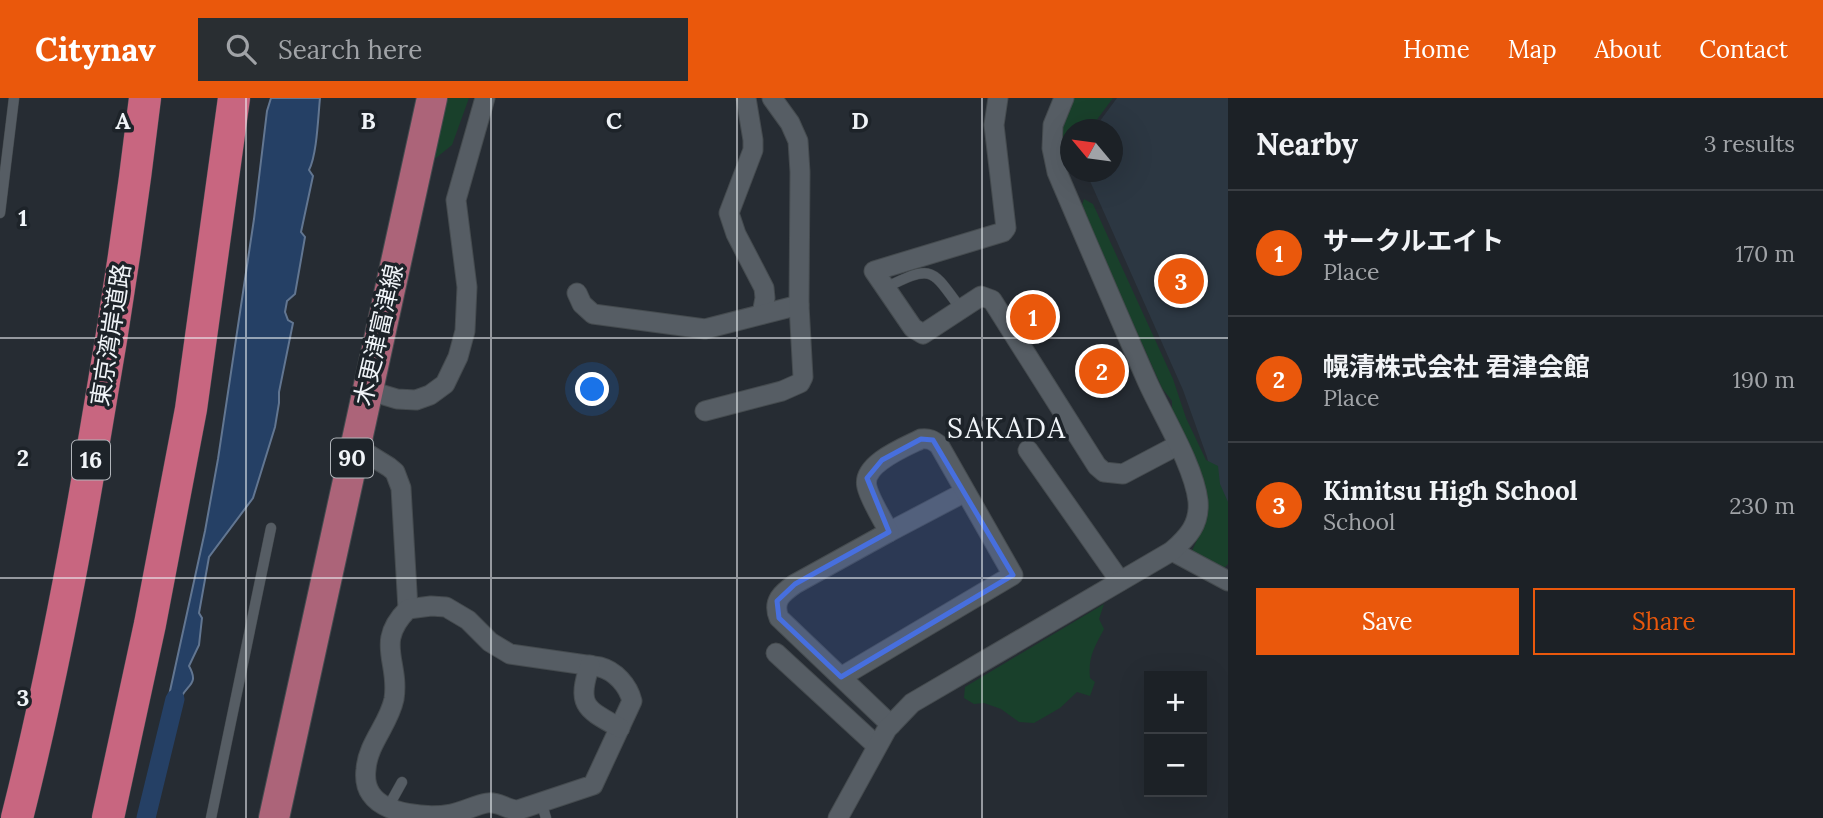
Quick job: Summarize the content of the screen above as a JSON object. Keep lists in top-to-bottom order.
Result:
{
  "streets": {
    "highway": ["東京湾岸道路", "16"],
    "main road": ["木更津富津線", "90"]
  },
  "districts": ["SAKADA"],
  "north": "top left",
  "page": {
    "header": "Citynav",
    "search": "Search here",
    "nav": [
      "Home",
      "Map",
      "About",
      "Contact"
    ],
    "heading": ["Nearby", "3 results"],
    "list": [
      {
        "mark": "1",
        "name": "サークルエイト",
        "note": "Place",
        "value": "170 m"
      },
      {
        "mark": "2",
        "name": "幌清株式会社 君津会館",
        "note": "Place",
        "value": "190 m"
      },
      {
        "mark": "3",
        "name": "Kimitsu High School",
        "note": "School",
        "value": "230 m"
      }
    ],
    "pins": ["3", "1", "2"],
    "buttons": ["Save", "Share"],
    "map_buttons": ["+", "−"]
  },
  "grid": {
    "columns": [
      "A",
      "B",
      "C",
      "D"
    ],
    "rows": ["1", "2", "3"]
  }
}
